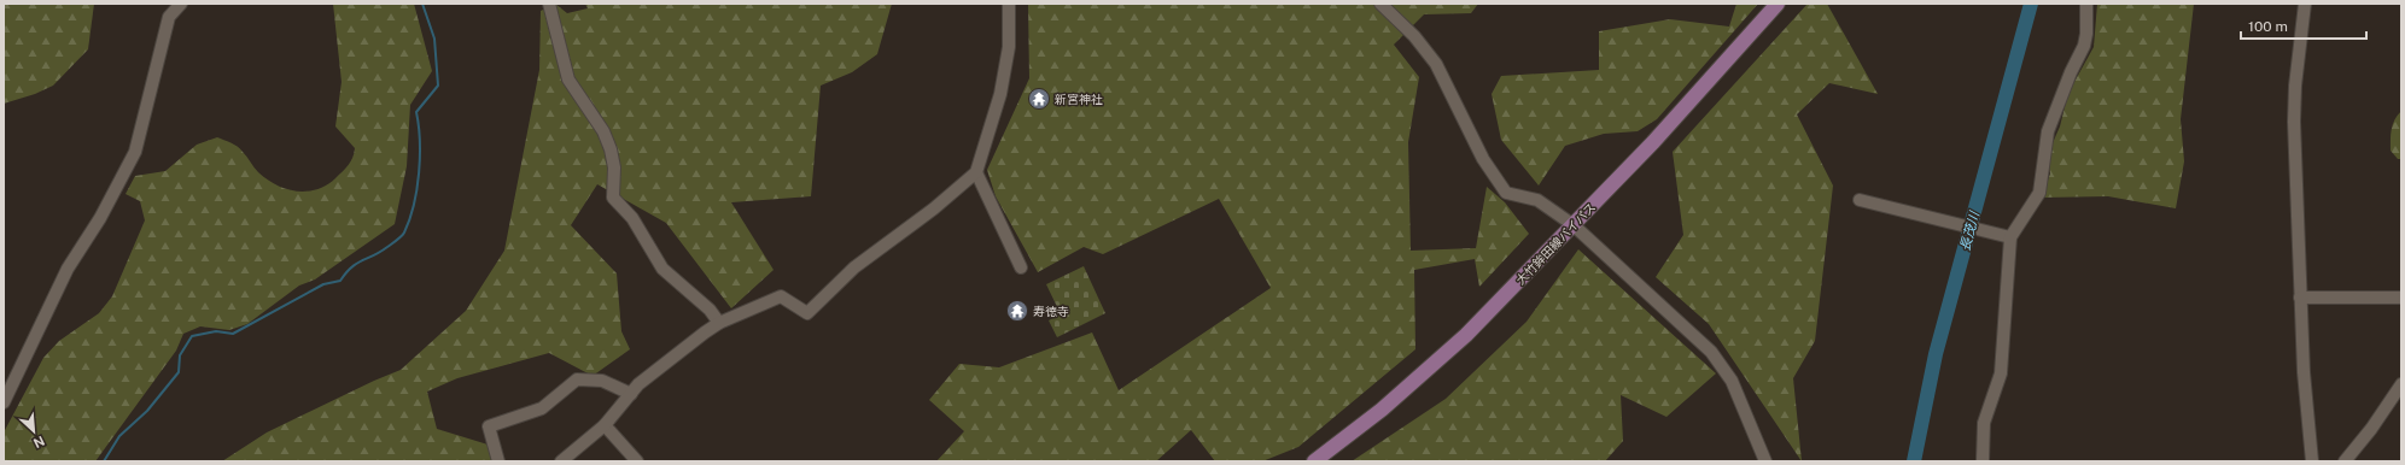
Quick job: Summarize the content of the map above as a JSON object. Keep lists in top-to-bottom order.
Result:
{
  "streets": {
    "main road": ["大竹鉾田線バイパス"]
  },
  "water": ["長茂川"],
  "places": {
    "temple": ["新宮神社", "寿徳寺"]
  },
  "scale_bar": "100 m",
  "north": "bottom right"
}
